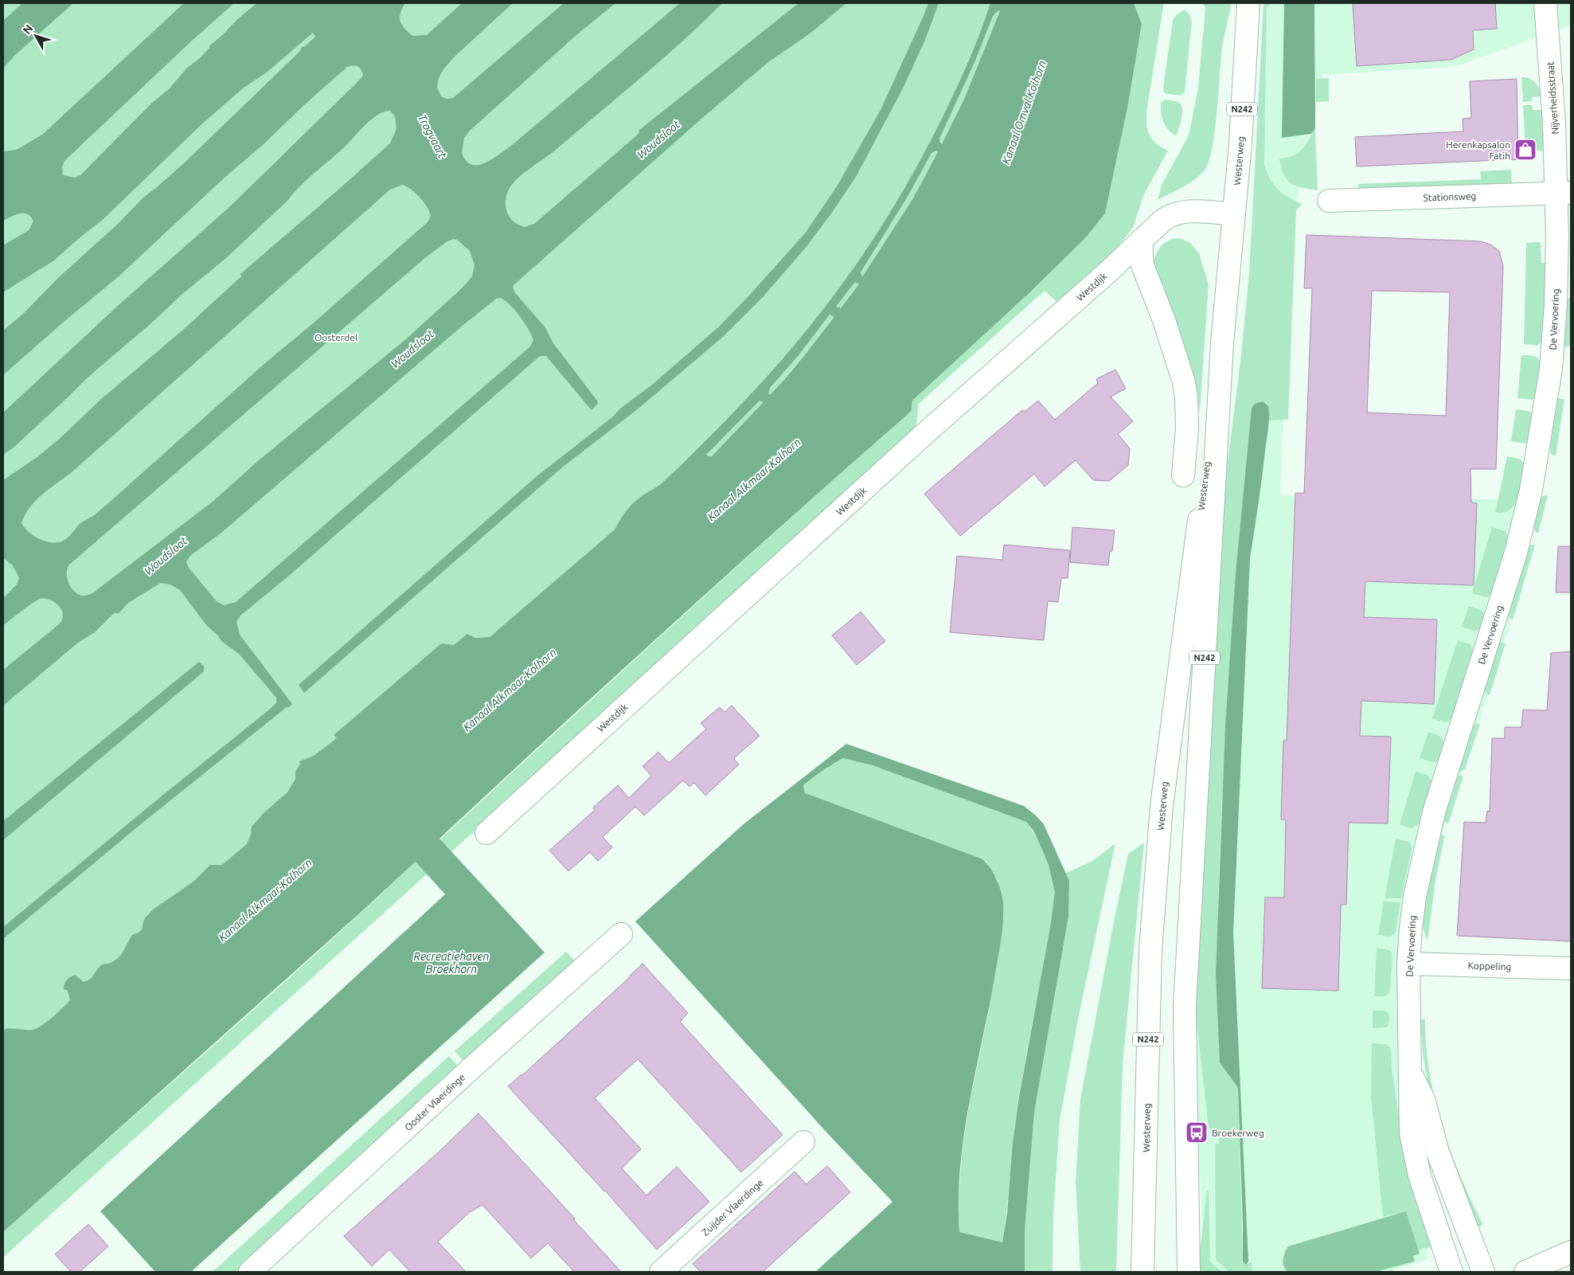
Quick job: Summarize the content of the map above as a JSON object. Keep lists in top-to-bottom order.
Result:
{
  "streets": {
    "street": [
      "Nijverheidsstraat",
      "N242",
      "Westerweg",
      "Stationsweg",
      "Westdijk",
      "De Vervoering",
      "Koppeling",
      "Ooster Vlaerdinge",
      "Zuijder Vlaerdinge"
    ]
  },
  "crossings": [
    ["Nijverheidsstraat", "Stationsweg"],
    ["Nijverheidsstraat", "De Vervoering"],
    ["Westerweg", "Westdijk"],
    ["Stationsweg", "De Vervoering"],
    ["De Vervoering", "Koppeling"]
  ],
  "water": [
    "Kanaal Omval Kolhorn",
    "Trogvaart",
    "Woudsloot",
    "Kanaal Alkmaar-Kolhorn",
    "Recreatiehaven Broekhorn"
  ],
  "parks": ["Oosterdel"],
  "places": {
    "shop": ["Herenkapsalon Fatih"],
    "bus stop": ["Broekerweg"]
  },
  "north": "top left"
}
